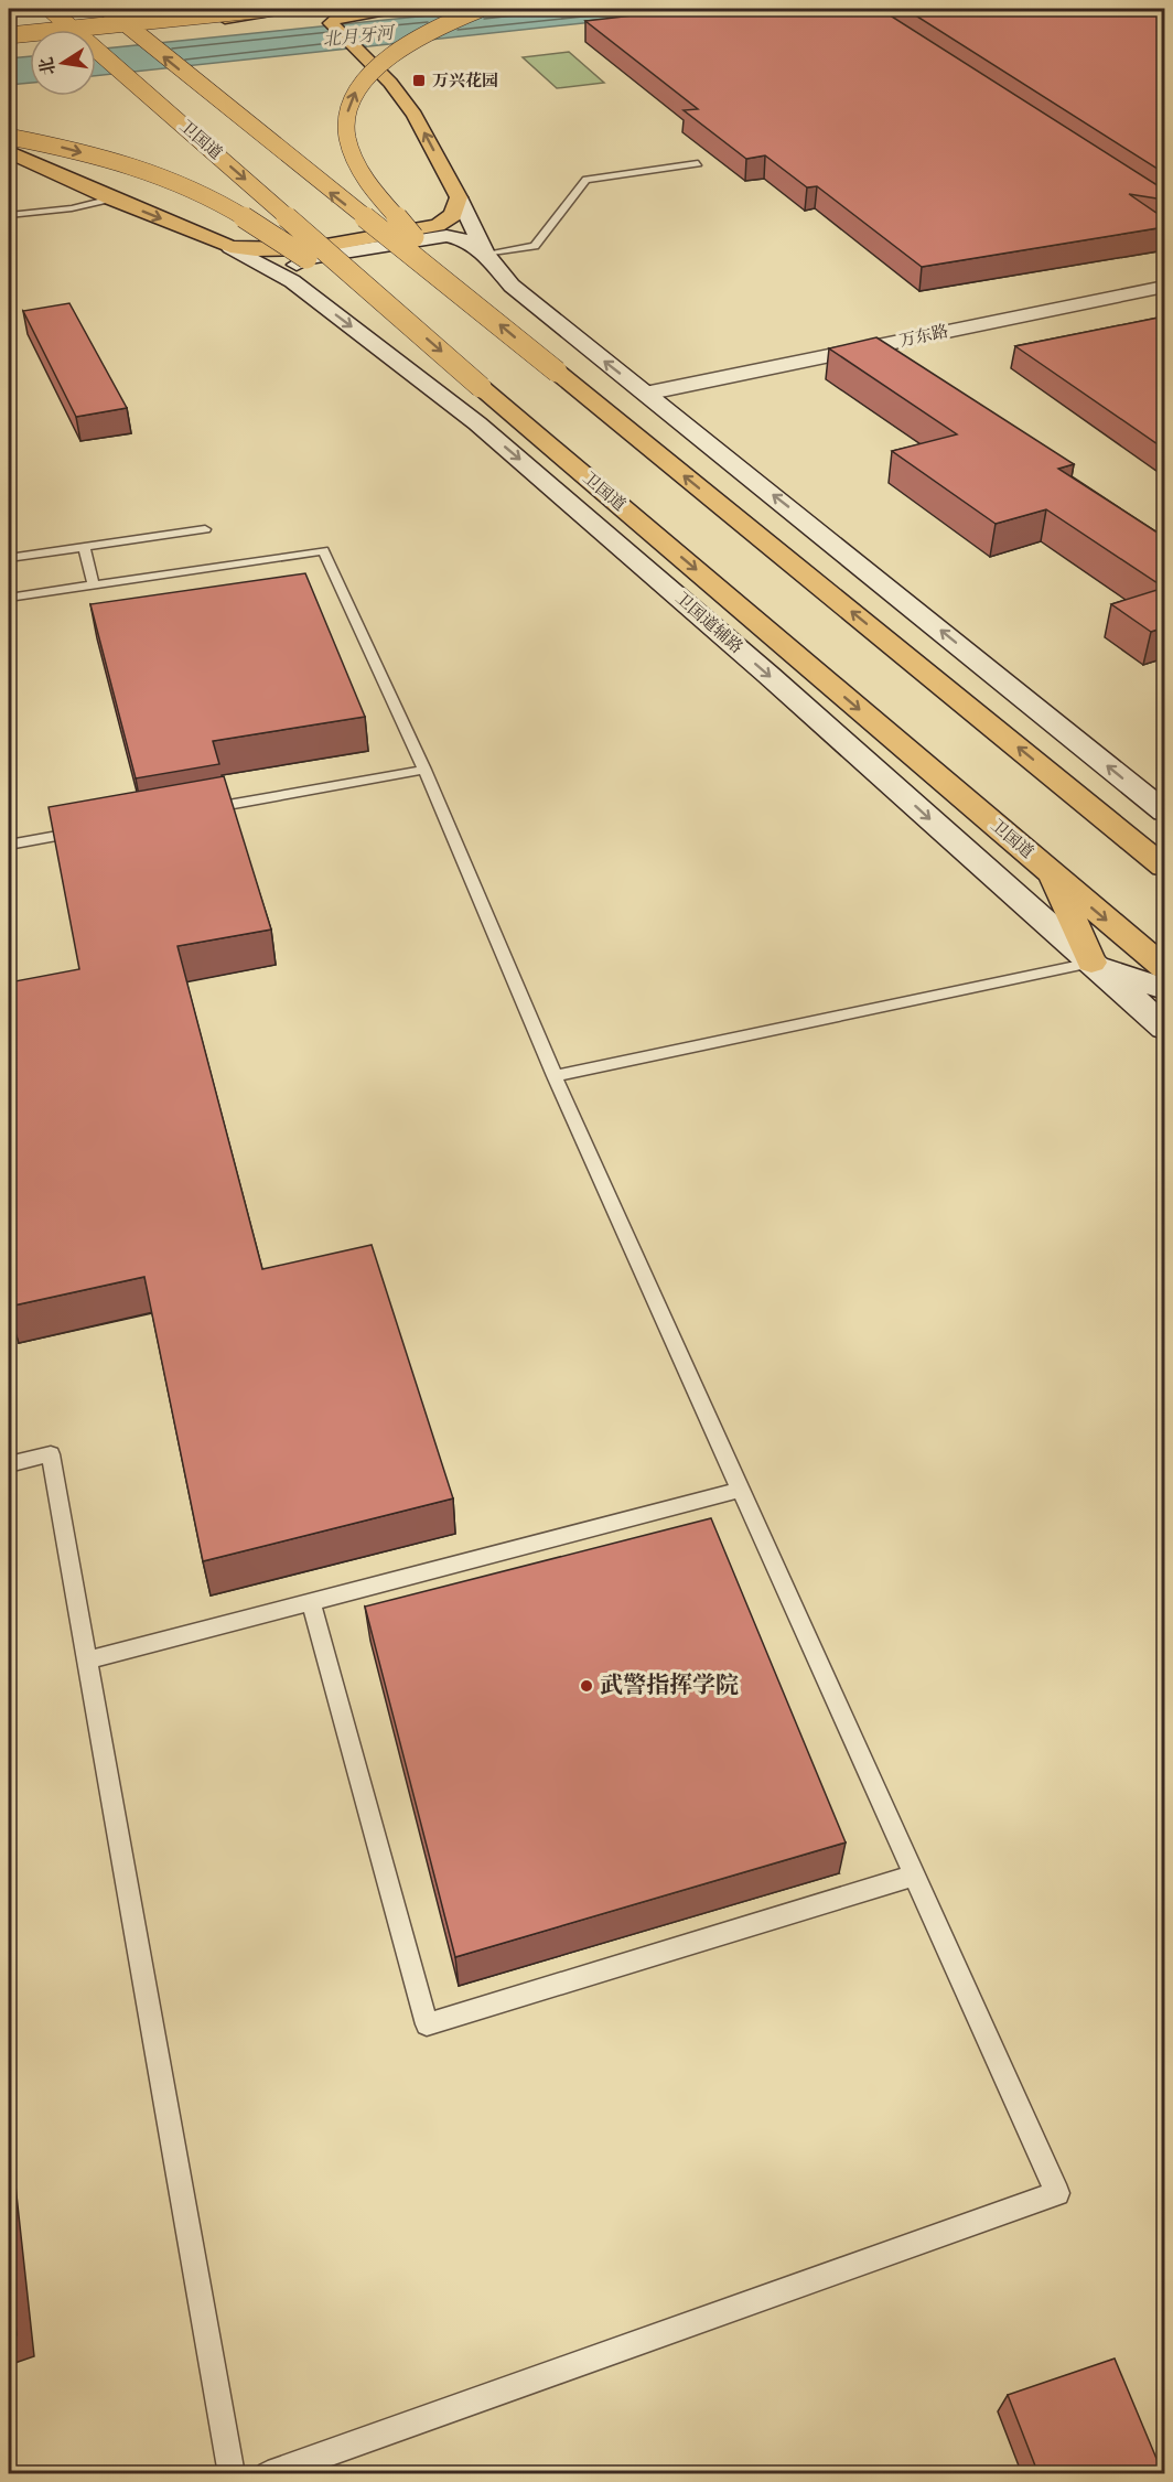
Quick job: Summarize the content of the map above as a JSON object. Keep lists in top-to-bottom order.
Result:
{
  "streets": {
    "main road": ["卫国道", "万东路", "卫国道辅路"]
  },
  "water": ["北月牙河"],
  "places": {
    "transit": ["万兴花园"],
    "other": ["武警指挥学院"]
  },
  "north": "left"
}
